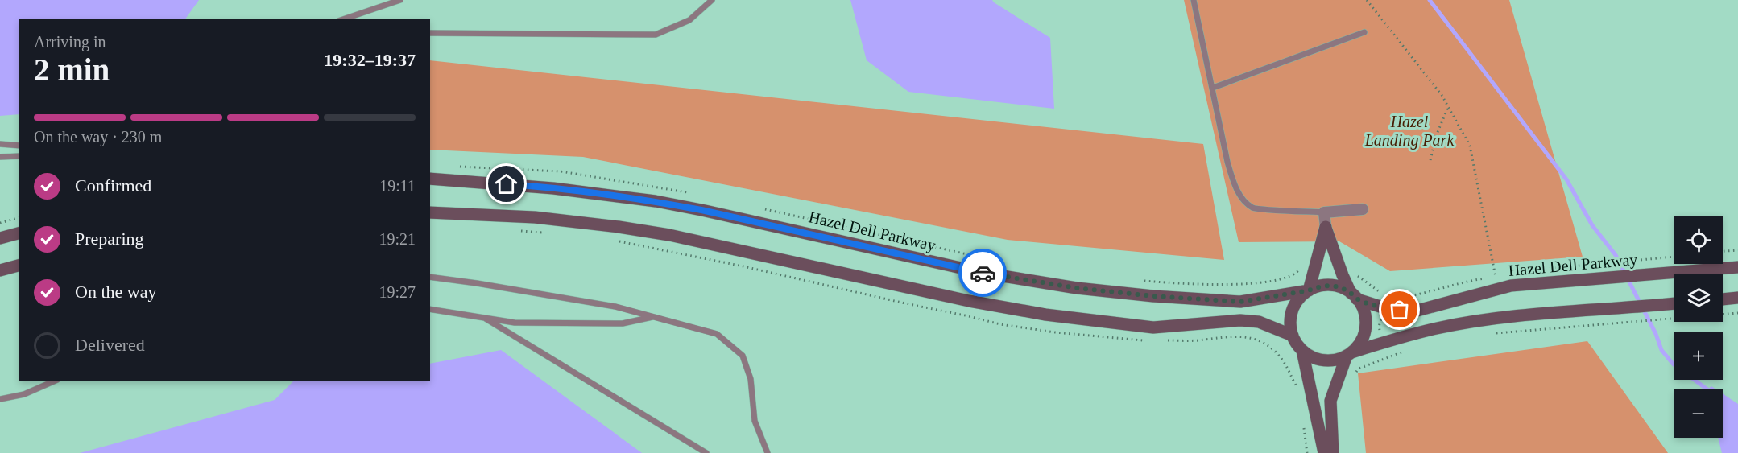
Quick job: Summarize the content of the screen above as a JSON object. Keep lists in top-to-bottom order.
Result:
{
  "streets": {
    "main road": ["Hazel Dell Parkway"]
  },
  "parks": ["Hazel Landing Park"],
  "page": {
    "heading": ["2 min", "Arriving in", "19:32–19:37"],
    "bar": "On the way · 230 m",
    "list": [
      ["Confirmed", "19:11"],
      ["Preparing", "19:21"],
      ["On the way", "19:27"],
      "Delivered"
    ],
    "map_buttons": ["+", "−"]
  }
}
